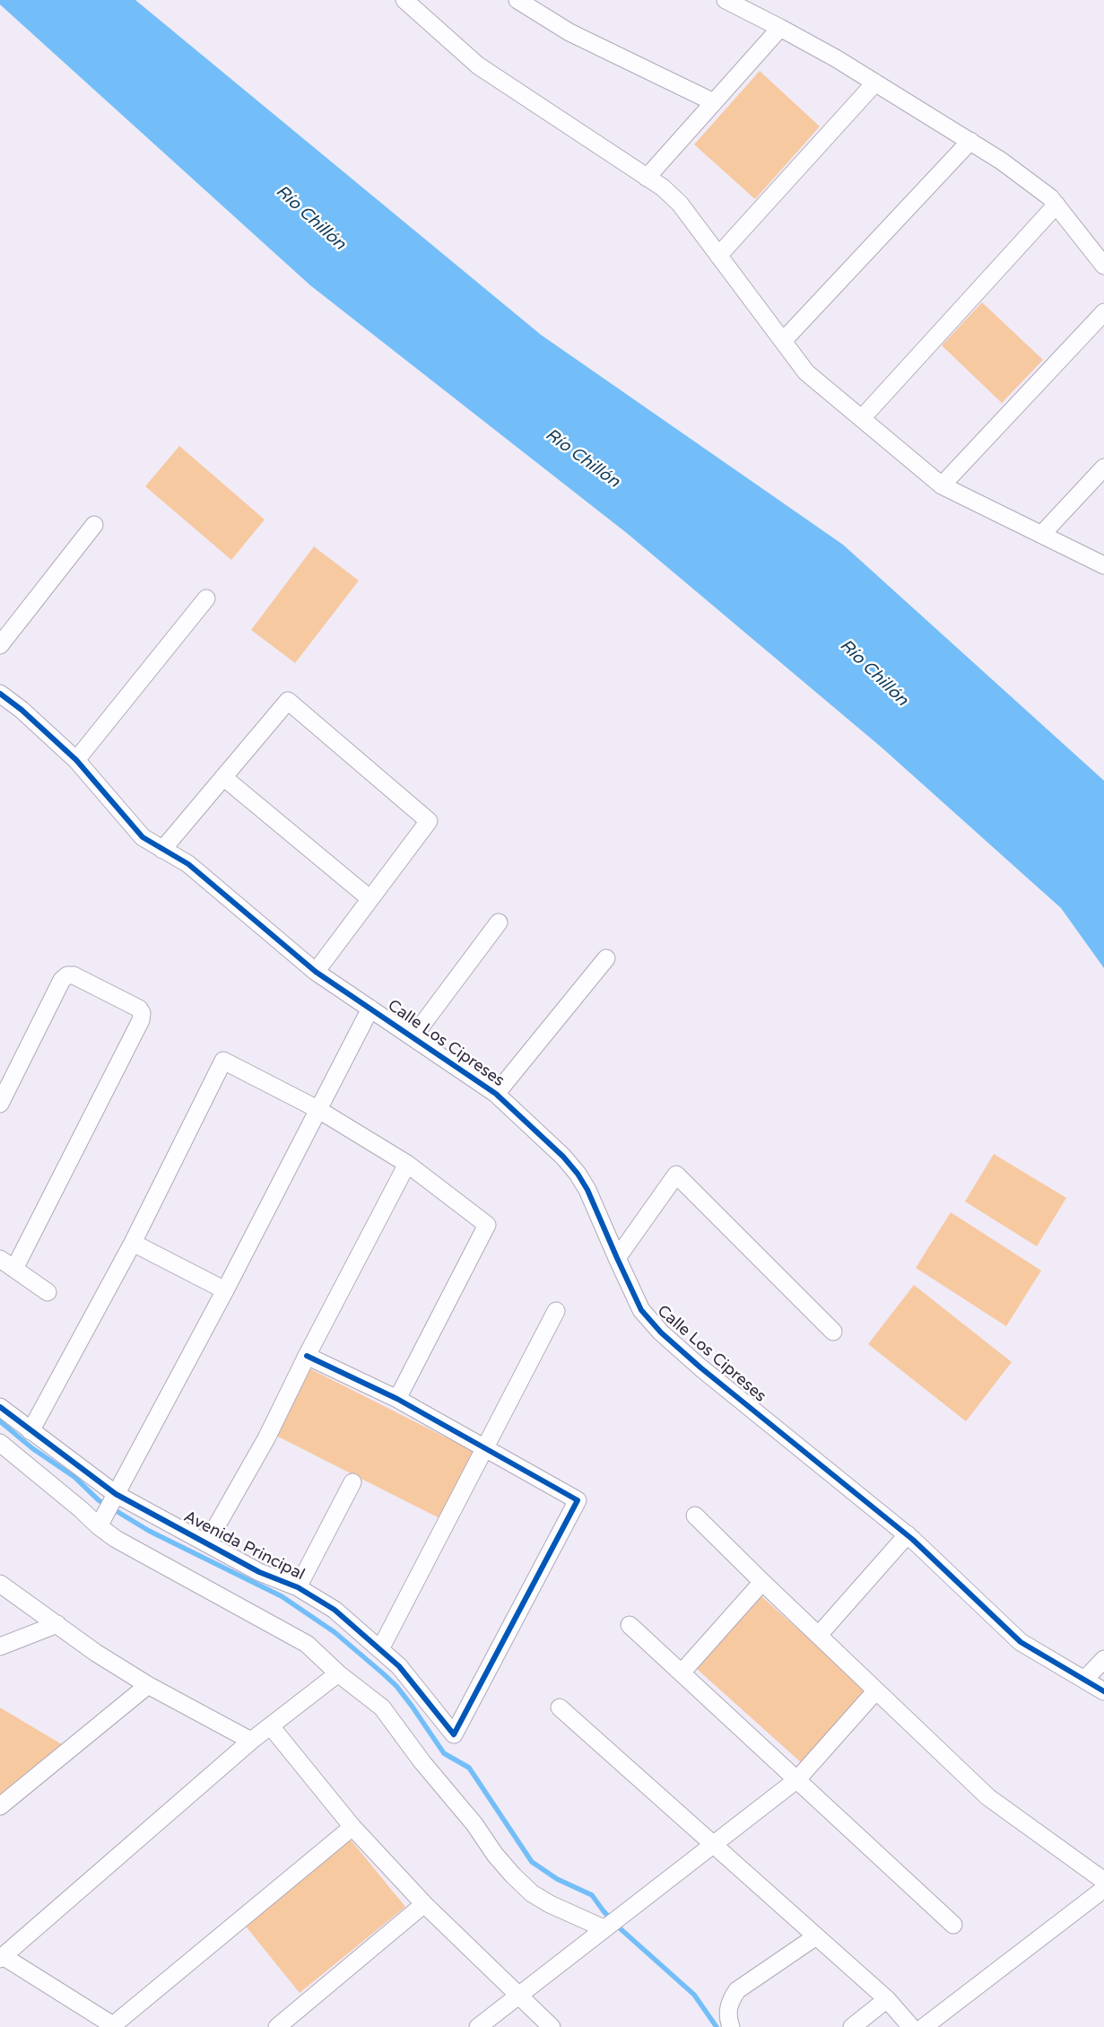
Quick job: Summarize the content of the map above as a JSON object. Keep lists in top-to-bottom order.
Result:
{
  "streets": {
    "street": ["Calle Los Cipreses", "Avenida Principal"]
  },
  "water": ["Río Chillón"]
}
